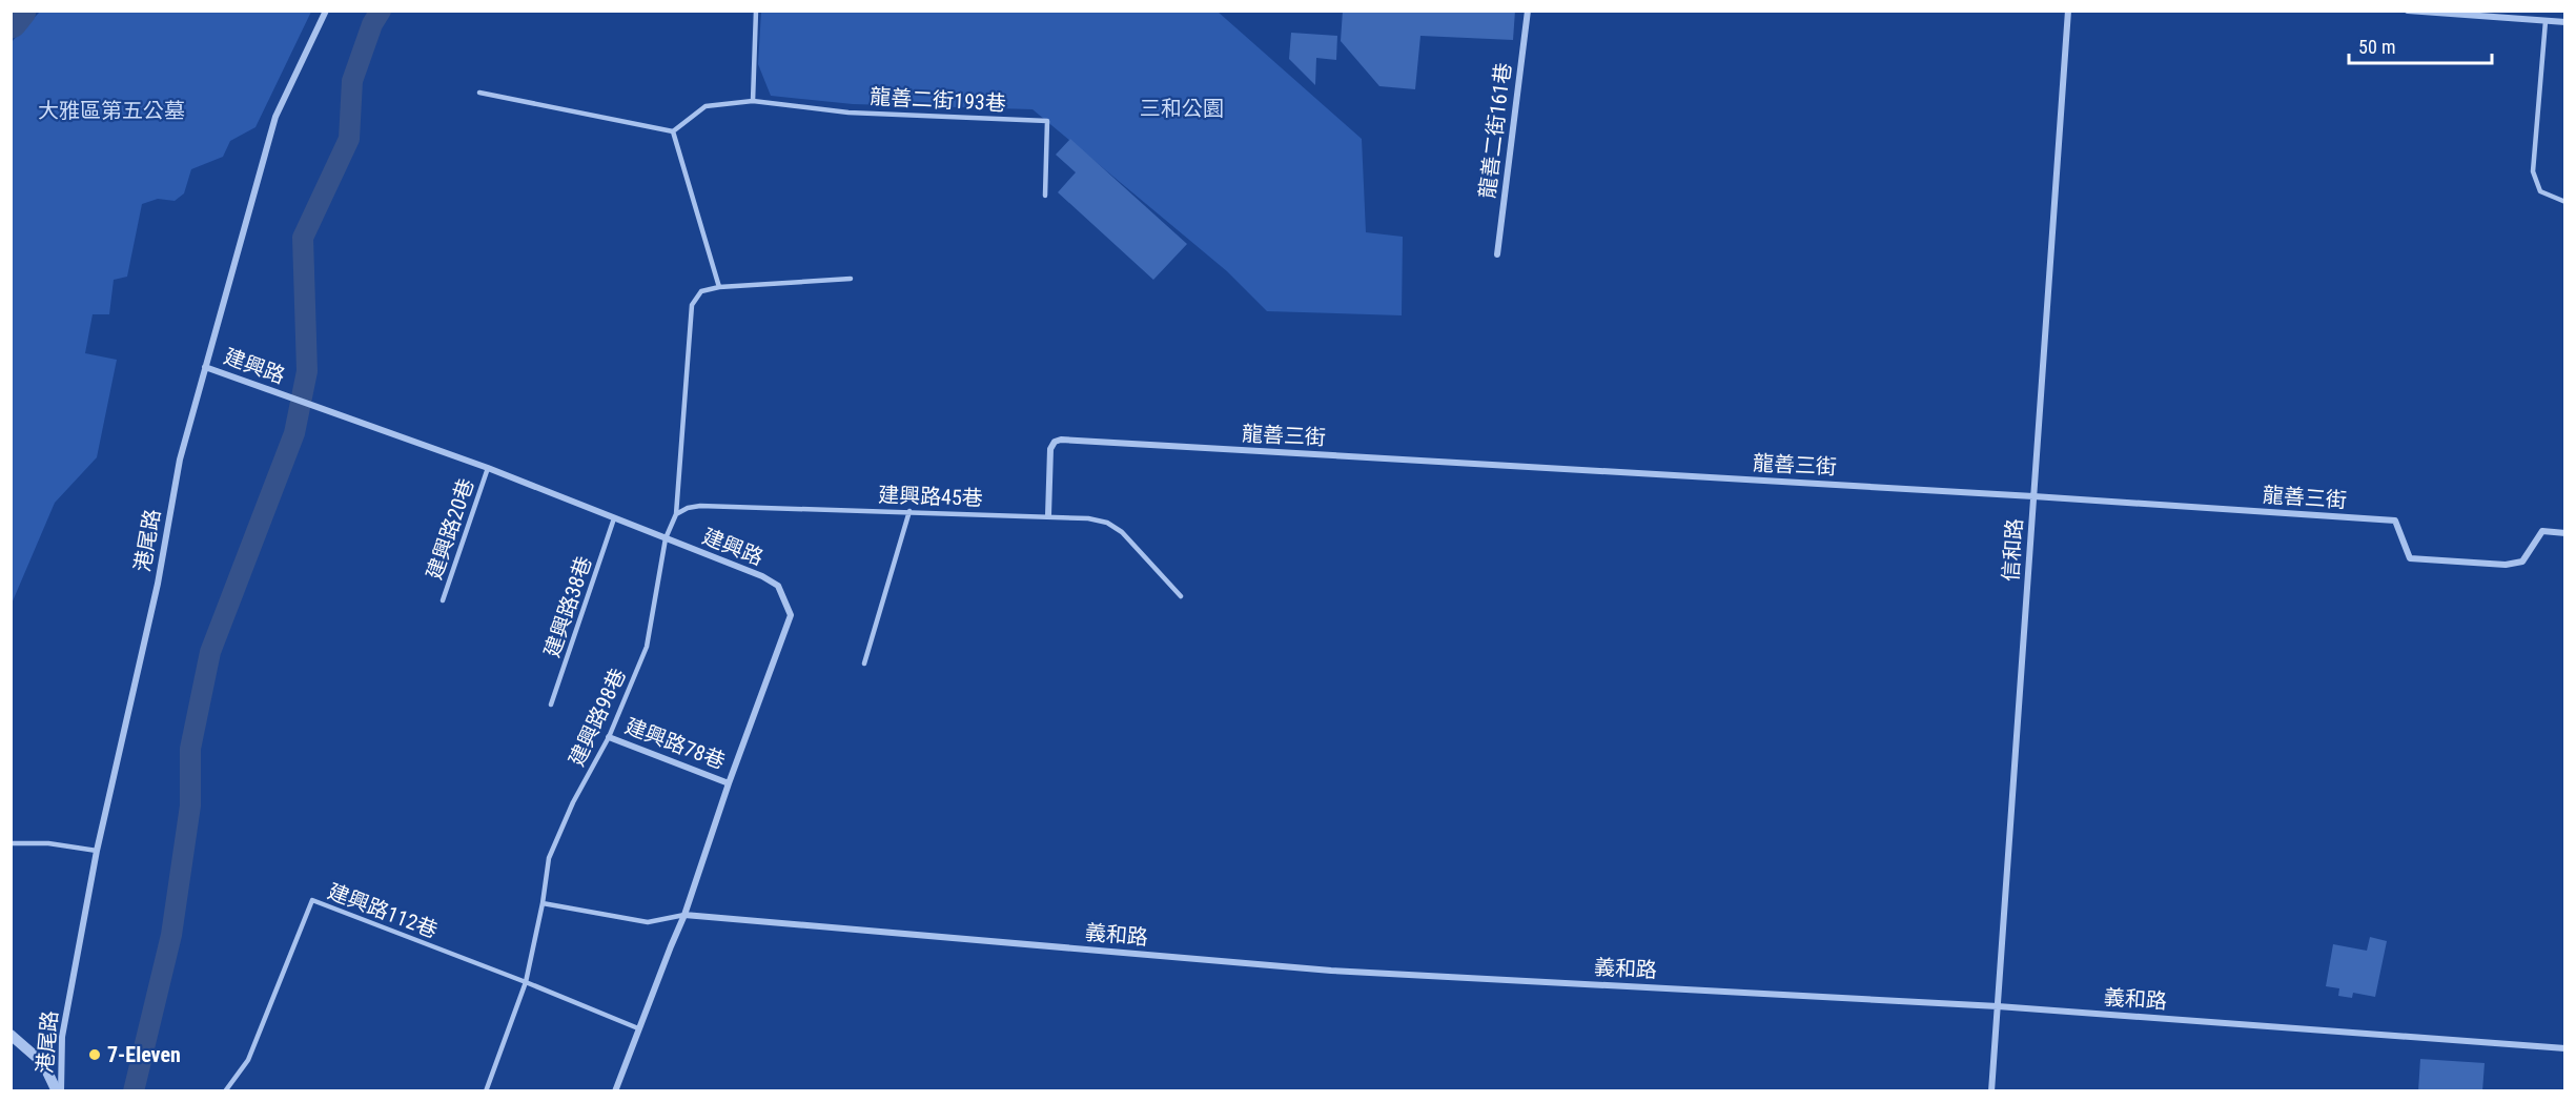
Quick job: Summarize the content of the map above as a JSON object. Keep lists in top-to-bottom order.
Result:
{
  "streets": {
    "street": [
      "龍善二街161巷",
      "建興路",
      "龍善三街",
      "港尾路",
      "信和路",
      "建興路78巷",
      "義和路"
    ],
    "lane": [
      "龍善二街193巷",
      "建興路45巷",
      "建興路20巷",
      "建興路38巷",
      "建興路98巷",
      "建興路112巷"
    ]
  },
  "crossings": [
    ["建興路", "建興路20巷"],
    ["建興路", "港尾路"],
    ["建興路", "建興路38巷"],
    ["建興路", "建興路98巷"],
    ["建興路", "建興路78巷"],
    ["建興路", "建興路112巷"],
    ["建興路", "義和路"],
    ["龍善三街", "建興路45巷"],
    ["龍善三街", "信和路"],
    ["信和路", "義和路"],
    ["建興路98巷", "建興路78巷"],
    ["建興路98巷", "建興路112巷"]
  ],
  "parks": ["三和公園", "大雅區第五公墓"],
  "places": ["7-Eleven"],
  "scale_bar": "50 m"
}
